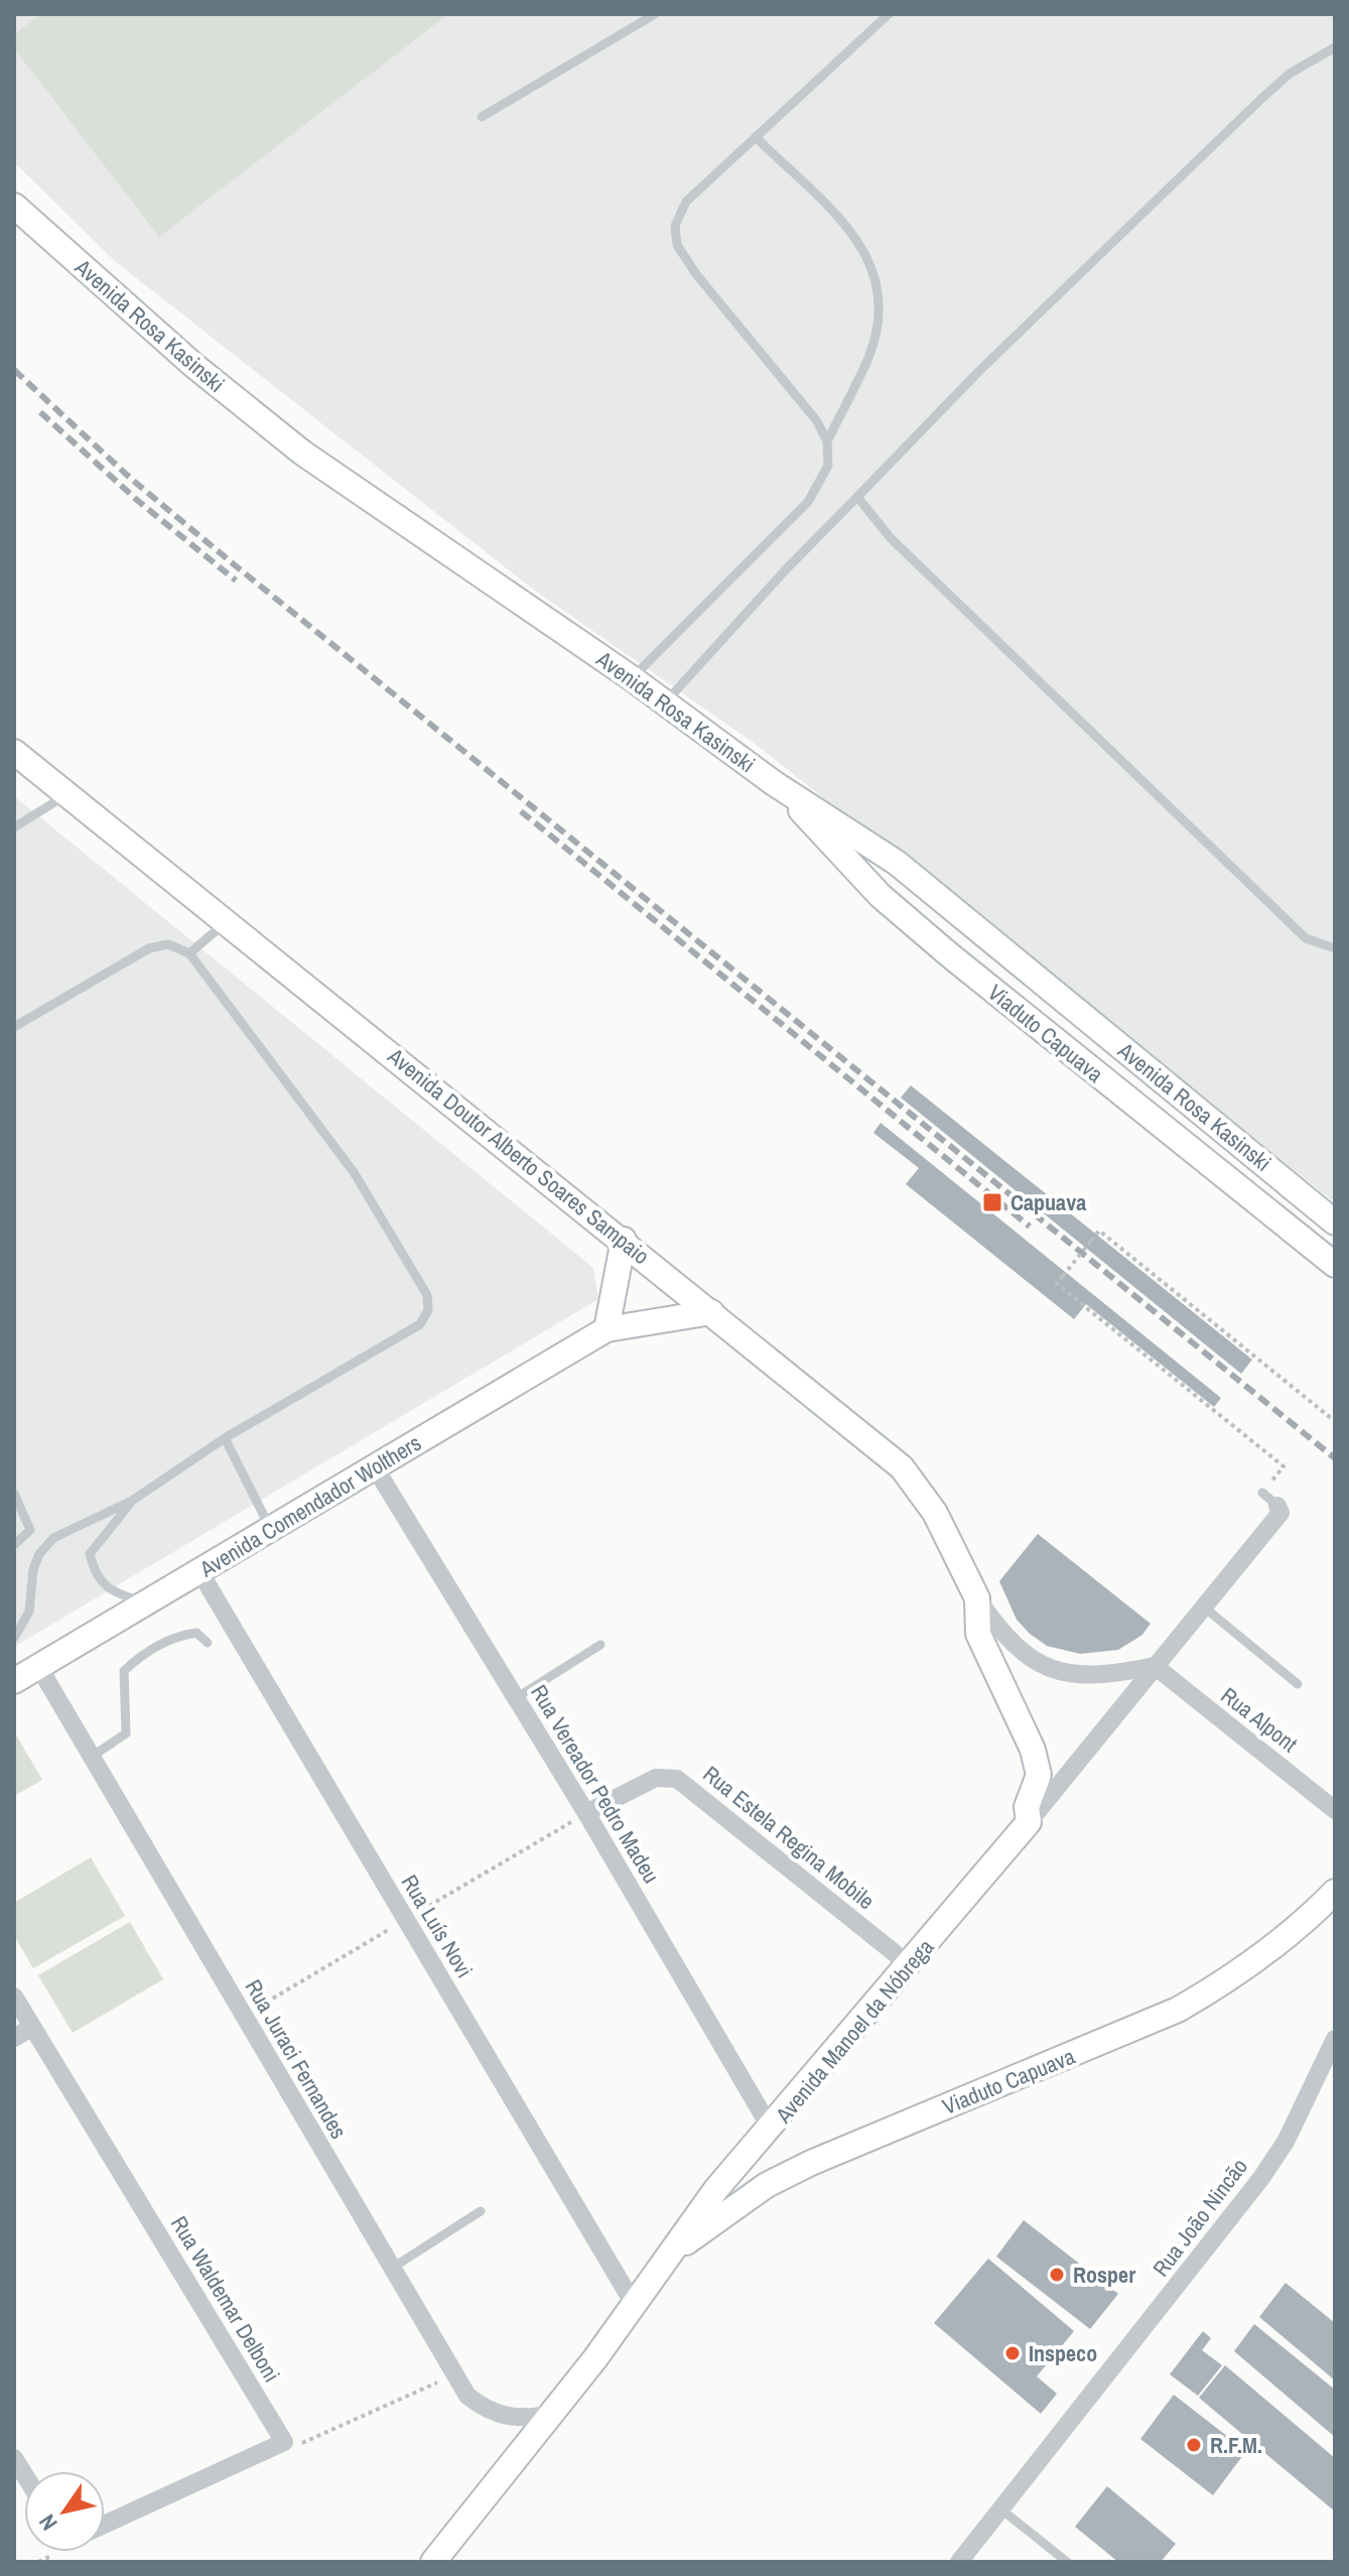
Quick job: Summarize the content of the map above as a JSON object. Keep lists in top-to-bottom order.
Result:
{
  "streets": {
    "main road": [
      "Avenida Rosa Kasinski",
      "Viaduto Capuava",
      "Avenida Doutor Alberto Soares Sampaio",
      "Avenida Comendador Wolthers",
      "Avenida Manoel da Nóbrega"
    ],
    "street": [
      "Rua Alpont",
      "Rua Vereador Pedro Madeu",
      "Rua Estela Regina Mobile",
      "Rua Luís Novi",
      "Rua Juraci Fernandes",
      "Rua João Nincão",
      "Rua Waldemar Delboni"
    ]
  },
  "crossings": [
    ["Avenida Rosa Kasinski", "Viaduto Capuava"],
    ["Viaduto Capuava", "Avenida Manoel da Nóbrega"],
    ["Avenida Doutor Alberto Soares Sampaio", "Avenida Comendador Wolthers"],
    ["Avenida Doutor Alberto Soares Sampaio", "Rua Alpont"],
    ["Avenida Doutor Alberto Soares Sampaio", "Avenida Manoel da Nóbrega"],
    ["Avenida Comendador Wolthers", "Rua Vereador Pedro Madeu"],
    ["Avenida Comendador Wolthers", "Rua Luís Novi"],
    ["Avenida Comendador Wolthers", "Rua Juraci Fernandes"],
    ["Rua Alpont", "Avenida Manoel da Nóbrega"],
    ["Rua Vereador Pedro Madeu", "Rua Estela Regina Mobile"],
    ["Rua Vereador Pedro Madeu", "Avenida Manoel da Nóbrega"],
    ["Rua Estela Regina Mobile", "Avenida Manoel da Nóbrega"],
    ["Rua Luís Novi", "Avenida Manoel da Nóbrega"],
    ["Avenida Manoel da Nóbrega", "Rua Juraci Fernandes"]
  ],
  "places": {
    "transit": ["Capuava"],
    "other": ["Rosper", "Inspeco", "R.F.M."]
  },
  "north": "bottom left"
}
